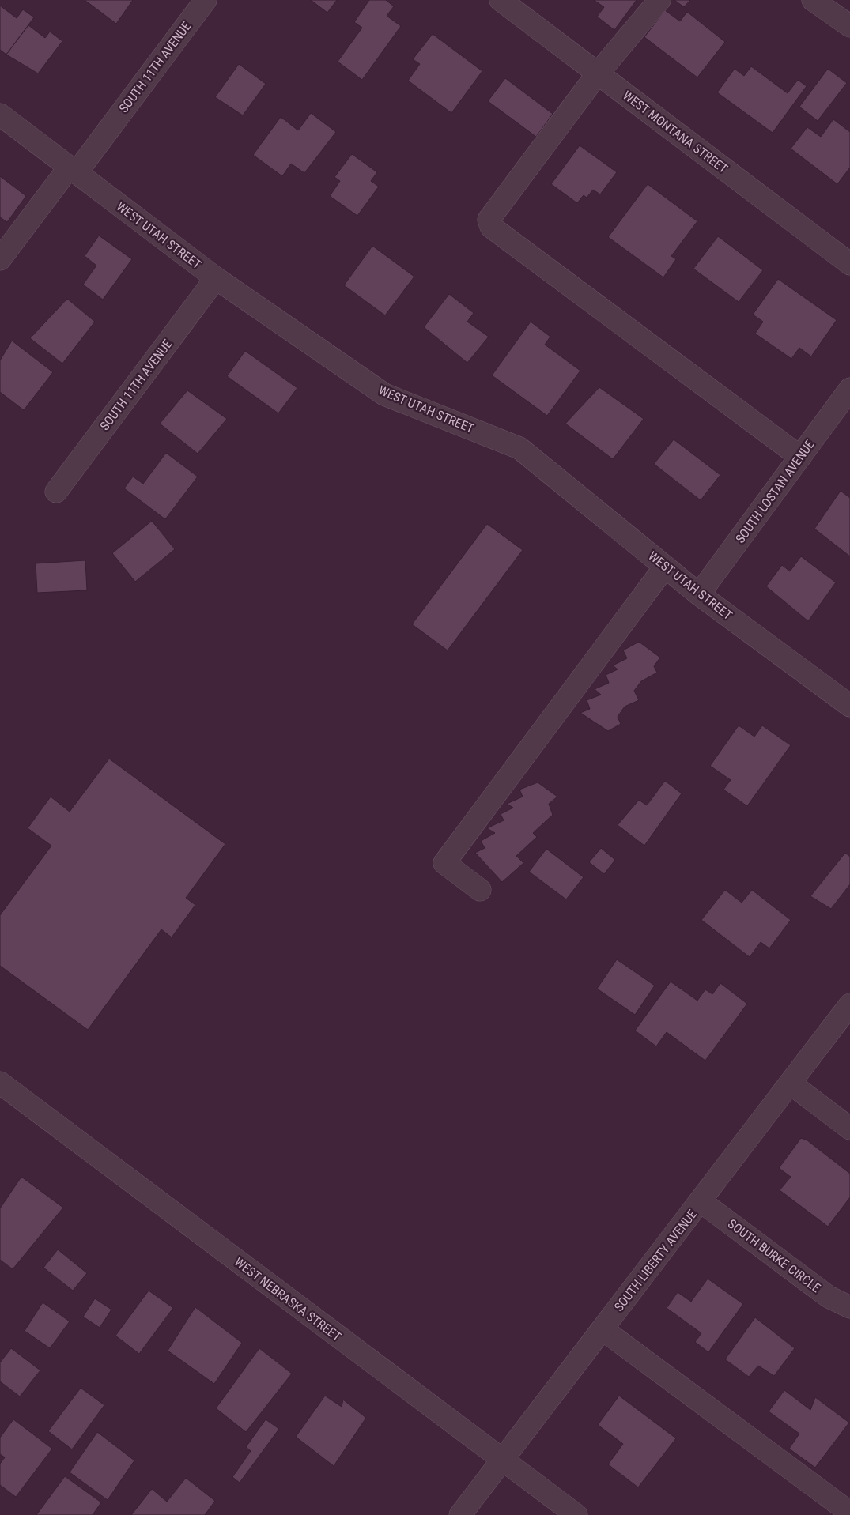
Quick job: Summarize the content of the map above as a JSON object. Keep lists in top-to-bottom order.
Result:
{
  "streets": {
    "street": [
      "SOUTH 11TH AVENUE",
      "WEST MONTANA STREET",
      "WEST UTAH STREET",
      "SOUTH LOSTAN AVENUE",
      "SOUTH BURKE CIRCLE",
      "SOUTH LIBERTY AVENUE",
      "WEST NEBRASKA STREET"
    ]
  },
  "crossings": [
    ["SOUTH 11TH AVENUE", "WEST UTAH STREET"],
    ["WEST UTAH STREET", "SOUTH LOSTAN AVENUE"],
    ["SOUTH BURKE CIRCLE", "SOUTH LIBERTY AVENUE"],
    ["SOUTH LIBERTY AVENUE", "WEST NEBRASKA STREET"]
  ]
}
